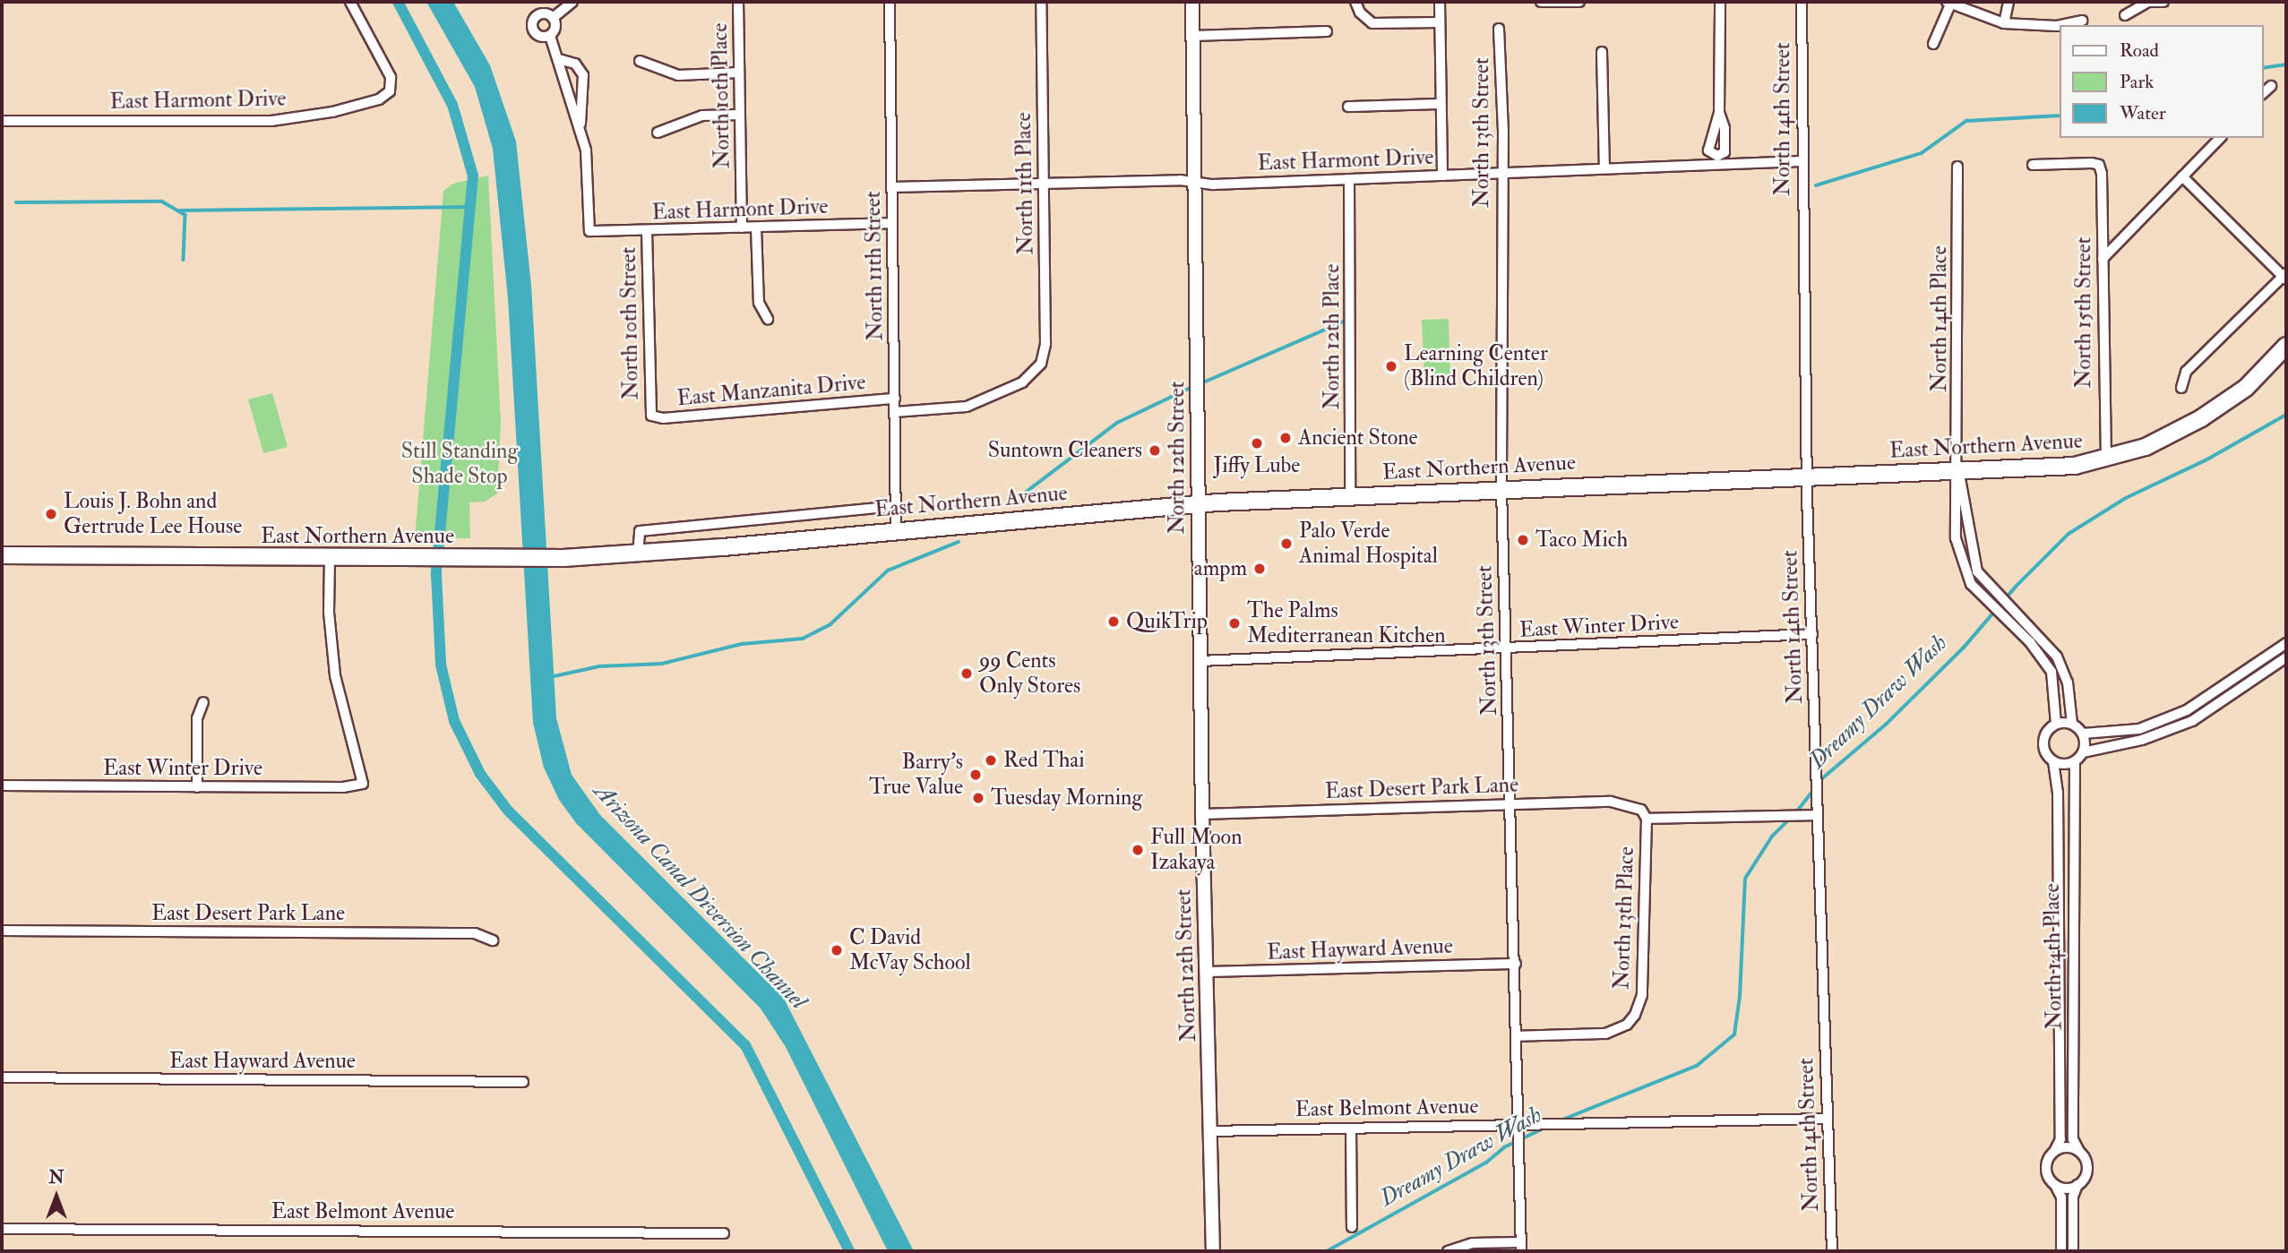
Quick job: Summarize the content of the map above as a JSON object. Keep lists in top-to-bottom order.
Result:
{
  "streets": {
    "main road": ["East Northern Avenue"],
    "street": [
      "North 10th Place",
      "East Harmont Drive",
      "North 14th Street",
      "North 13th Street",
      "North 11th Place",
      "North 11th Street",
      "North 15th Street",
      "North 14th Place",
      "North 10th Street",
      "North 12th Place",
      "East Manzanita Drive",
      "North 12th Street",
      "East Winter Drive",
      "East Desert Park Lane",
      "North 13th Place",
      "East Hayward Avenue",
      "East Belmont Avenue"
    ]
  },
  "crossings": [
    ["North 10th Place", "East Harmont Drive"],
    ["East Harmont Drive", "North 14th Street"],
    ["East Harmont Drive", "North 13th Street"],
    ["East Harmont Drive", "North 11th Place"],
    ["East Harmont Drive", "North 11th Street"],
    ["East Harmont Drive", "North 10th Street"],
    ["East Harmont Drive", "North 12th Place"],
    ["East Harmont Drive", "North 12th Street"],
    ["North 14th Street", "East Northern Avenue"],
    ["North 14th Street", "East Winter Drive"],
    ["North 14th Street", "East Desert Park Lane"],
    ["North 14th Street", "East Belmont Avenue"],
    ["North 13th Street", "East Northern Avenue"],
    ["North 13th Street", "East Winter Drive"],
    ["North 13th Street", "East Desert Park Lane"],
    ["North 13th Street", "North 13th Place"],
    ["North 13th Street", "East Hayward Avenue"],
    ["North 13th Street", "East Belmont Avenue"],
    ["North 11th Place", "North 11th Street"],
    ["North 11th Street", "East Manzanita Drive"],
    ["North 11th Street", "East Northern Avenue"],
    ["North 15th Street", "East Northern Avenue"],
    ["North 14th Place", "East Northern Avenue"],
    ["North 10th Street", "East Manzanita Drive"],
    ["North 12th Place", "East Northern Avenue"],
    ["East Northern Avenue", "North 12th Street"],
    ["East Northern Avenue", "East Winter Drive"],
    ["North 12th Street", "East Winter Drive"],
    ["North 12th Street", "East Desert Park Lane"],
    ["North 12th Street", "East Hayward Avenue"],
    ["North 12th Street", "East Belmont Avenue"],
    ["East Desert Park Lane", "North 13th Place"]
  ],
  "water": ["Dreamy Draw Wash", "Arizona Canal Diversion Channel"],
  "parks": ["Still Standing Shade Stop"],
  "places": [
    "Learning Center (Blind Children)",
    "Ancient Stone",
    "Jiffy Lube",
    "Suntown Cleaners",
    "Louis J. Bohn and Gertrude Lee House",
    "Taco Mich",
    "Palo Verde Animal Hospital",
    "ampm",
    "QuikTrip",
    "The Palms Mediterranean Kitchen",
    "99 Cents Only Stores",
    "Red Thai",
    "Barry's True Value",
    "Tuesday Morning",
    "Full Moon Izakaya",
    "C David McVay School"
  ],
  "legend": ["Road", "Park", "Water"],
  "north": "top"
}
